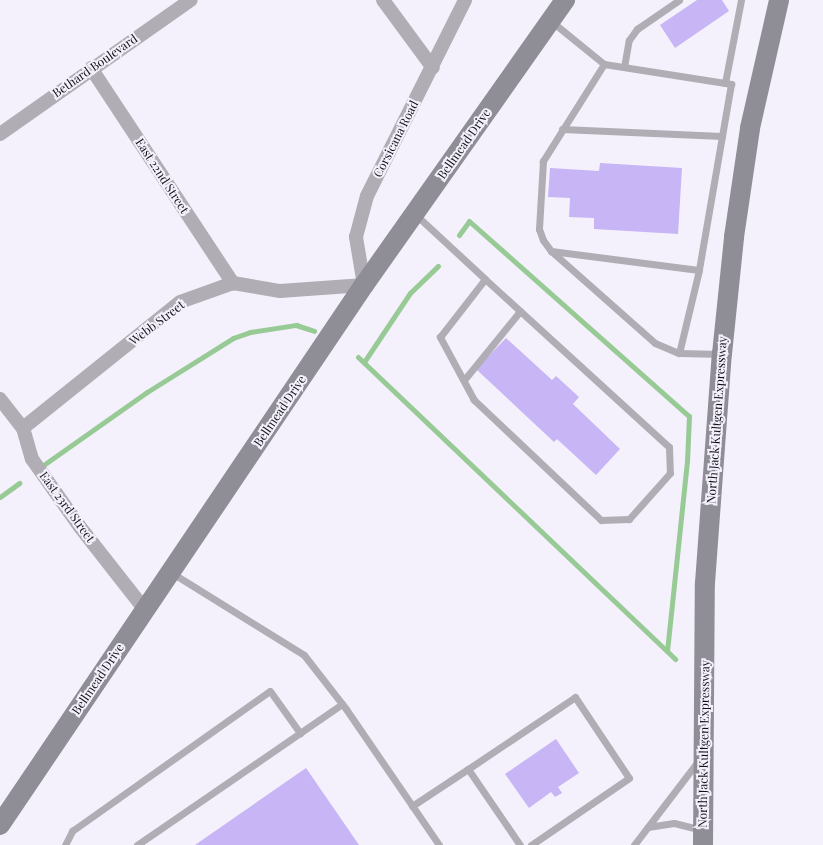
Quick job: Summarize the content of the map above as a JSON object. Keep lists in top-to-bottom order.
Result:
{
  "streets": {
    "main road": ["Bellmead Drive", "North Jack Kultgen Expressway"],
    "street": [
      "Bethard Boulevard",
      "Corsicana Road",
      "East 22nd Street",
      "Webb Street",
      "East 23rd Street"
    ]
  },
  "crossings": [
    ["Bethard Boulevard", "East 22nd Street"],
    ["Corsicana Road", "Bellmead Drive"],
    ["Corsicana Road", "Webb Street"],
    ["Bellmead Drive", "Webb Street"],
    ["Bellmead Drive", "East 23rd Street"],
    ["East 22nd Street", "Webb Street"],
    ["Webb Street", "East 23rd Street"]
  ]
}
